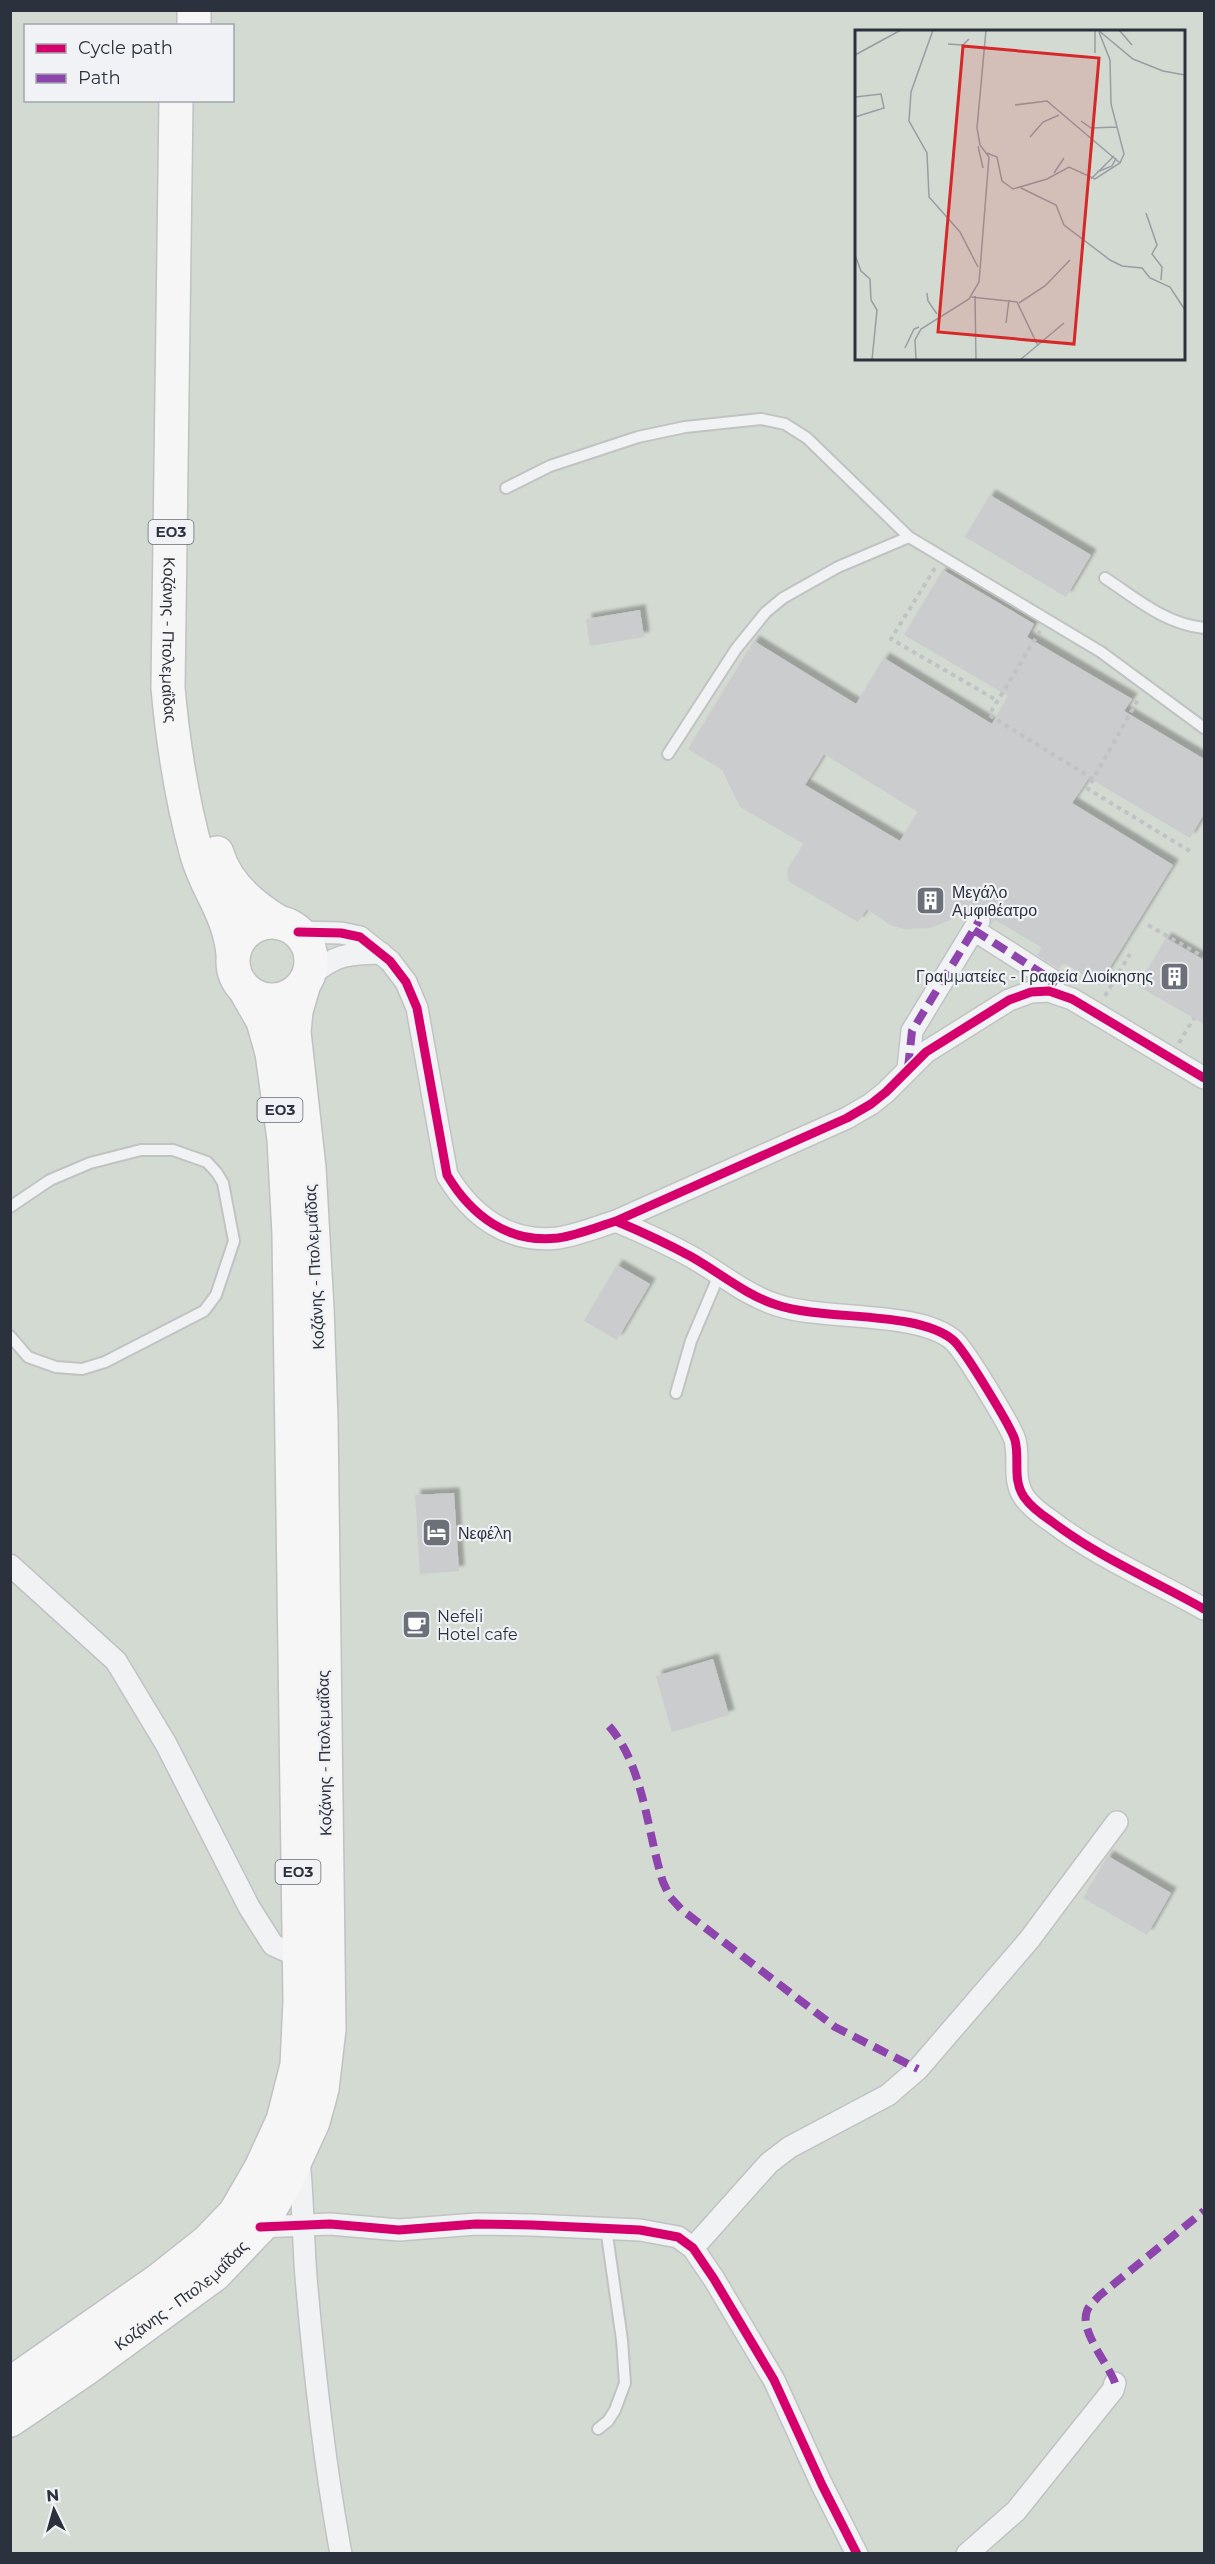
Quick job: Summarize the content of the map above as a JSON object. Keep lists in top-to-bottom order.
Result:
{
  "streets": {
    "main road": ["ΕΟ3", "Κοζάνης - Πτολεμαΐδας"]
  },
  "crossings": [
    ["ΕΟ3", "Κοζάνης - Πτολεμαΐδας"]
  ],
  "places": {
    "building": ["Μεγάλο Αμφιθέατρο", "Γραμματείες - Γραφεία Διοίκησης"],
    "hotel": ["Νεφέλη"],
    "cafe": ["Nefeli Hotel cafe"]
  },
  "legend": ["Cycle path", "Path"],
  "north": "top"
}
